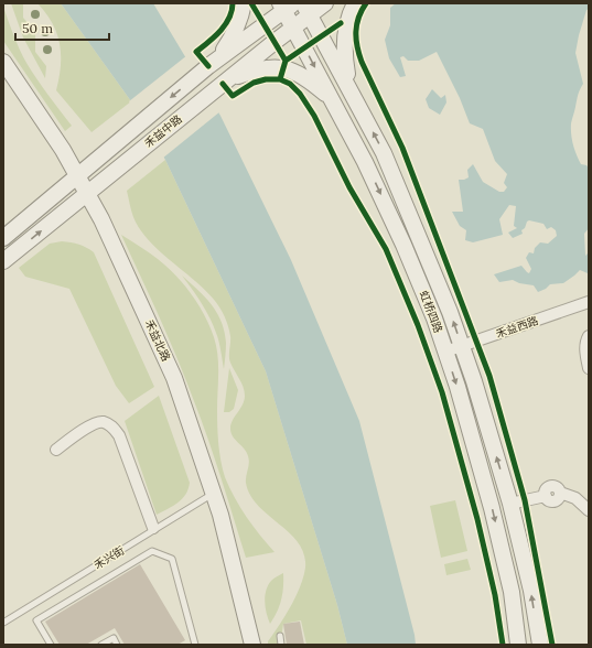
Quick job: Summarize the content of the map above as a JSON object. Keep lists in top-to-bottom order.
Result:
{
  "streets": {
    "street": [
      "禾益中路",
      "虹桥四路",
      "禾益西路",
      "禾益北路"
    ],
    "lane": ["禾兴街"]
  },
  "crossings": [
    ["禾益中路", "虹桥四路"],
    ["禾益中路", "禾益北路"],
    ["虹桥四路", "禾益西路"],
    ["禾益北路", "禾兴街"]
  ],
  "scale_bar": "50 m"
}
